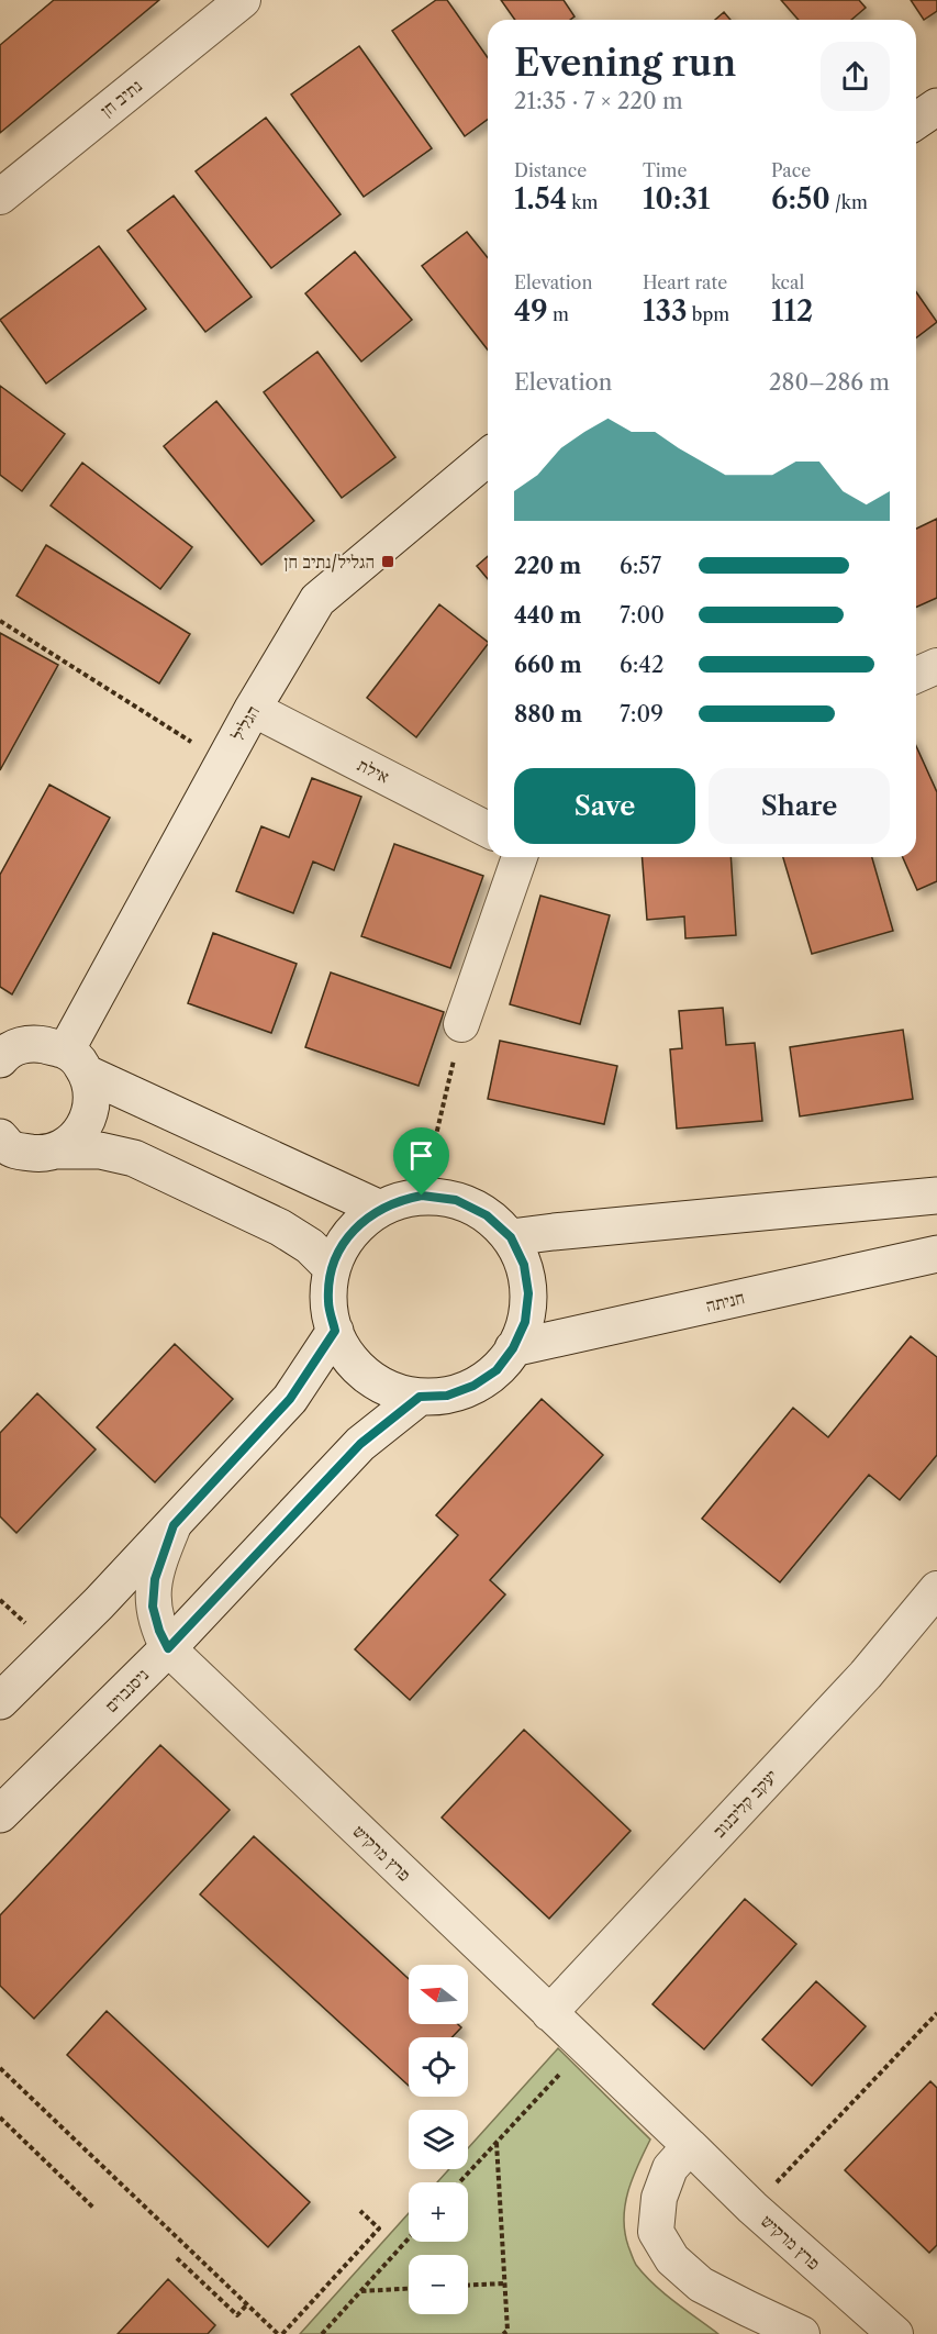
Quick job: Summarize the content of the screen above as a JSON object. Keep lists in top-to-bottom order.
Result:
{
  "streets": {
    "street": [
      "נתיב חן",
      "הגליל",
      "אילת",
      "חניתה",
      "ניסנבוים",
      "יעקב קליבנוב",
      "פרץ מרקיש"
    ]
  },
  "crossings": [
    ["הגליל", "אילת"],
    ["חניתה", "ניסנבוים"],
    ["ניסנבוים", "פרץ מרקיש"],
    ["יעקב קליבנוב", "פרץ מרקיש"]
  ],
  "places": {
    "transit": ["הגליל/נתיב חן"]
  },
  "north": "left",
  "page": {
    "heading": ["Evening run", "21:35 · 7 × 220 m"],
    "stats": [
      ["Distance", "1.54 km"],
      ["Time", "10:31"],
      ["Pace", "6:50 /km"],
      ["Elevation", "49 m"],
      ["Heart rate", "133 bpm"],
      ["kcal", "112"]
    ],
    "chart": ["Elevation", "280–286 m"],
    "list": [
      {
        "name": "220 m",
        "note": "6:57"
      },
      {
        "name": "440 m",
        "note": "7:00"
      },
      {
        "name": "660 m",
        "note": "6:42"
      },
      {
        "name": "880 m",
        "note": "7:09"
      }
    ],
    "buttons": ["Save", "Share"],
    "map_buttons": ["+", "−"]
  }
}
